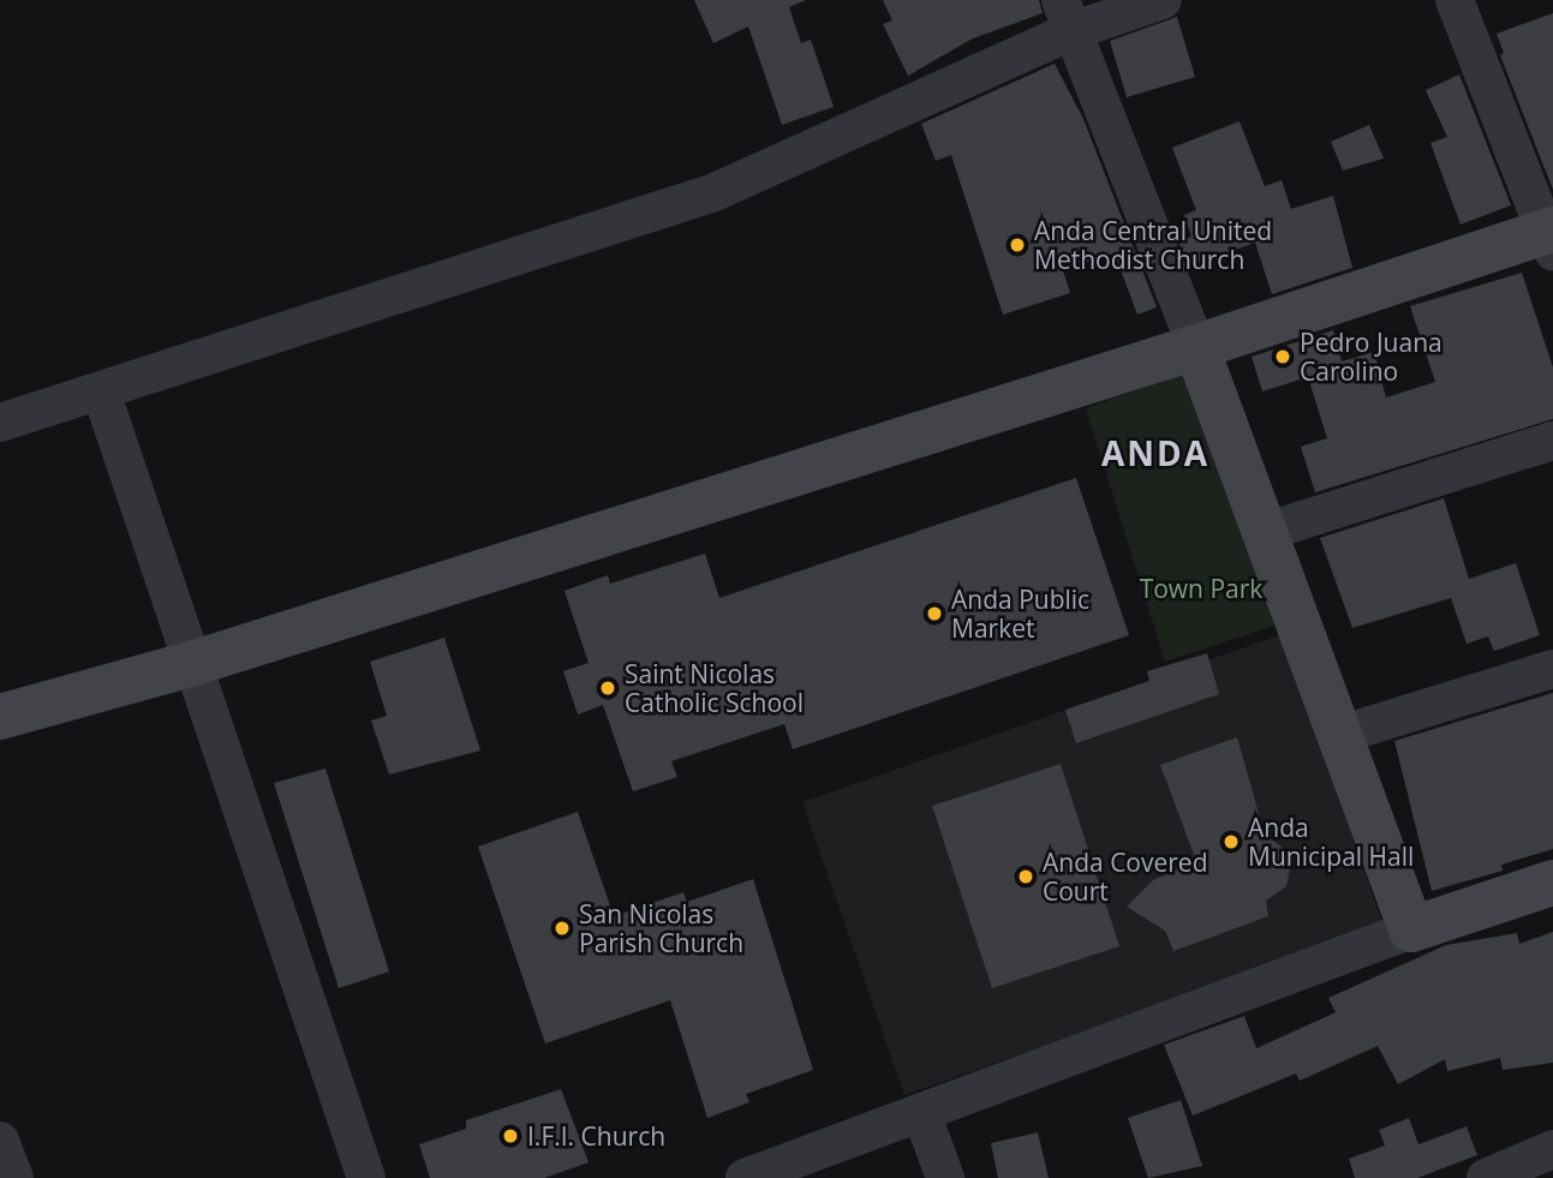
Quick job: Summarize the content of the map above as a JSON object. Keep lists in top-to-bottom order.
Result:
{
  "districts": ["ANDA"],
  "parks": ["Town Park"],
  "places": [
    "Anda Central United Methodist Church",
    "Pedro Juana Carolino",
    "Anda Public Market",
    "Saint Nicolas Catholic School",
    "Anda Municipal Hall",
    "Anda Covered Court",
    "San Nicolas Parish Church",
    "I.F.I. Church"
  ]
}
